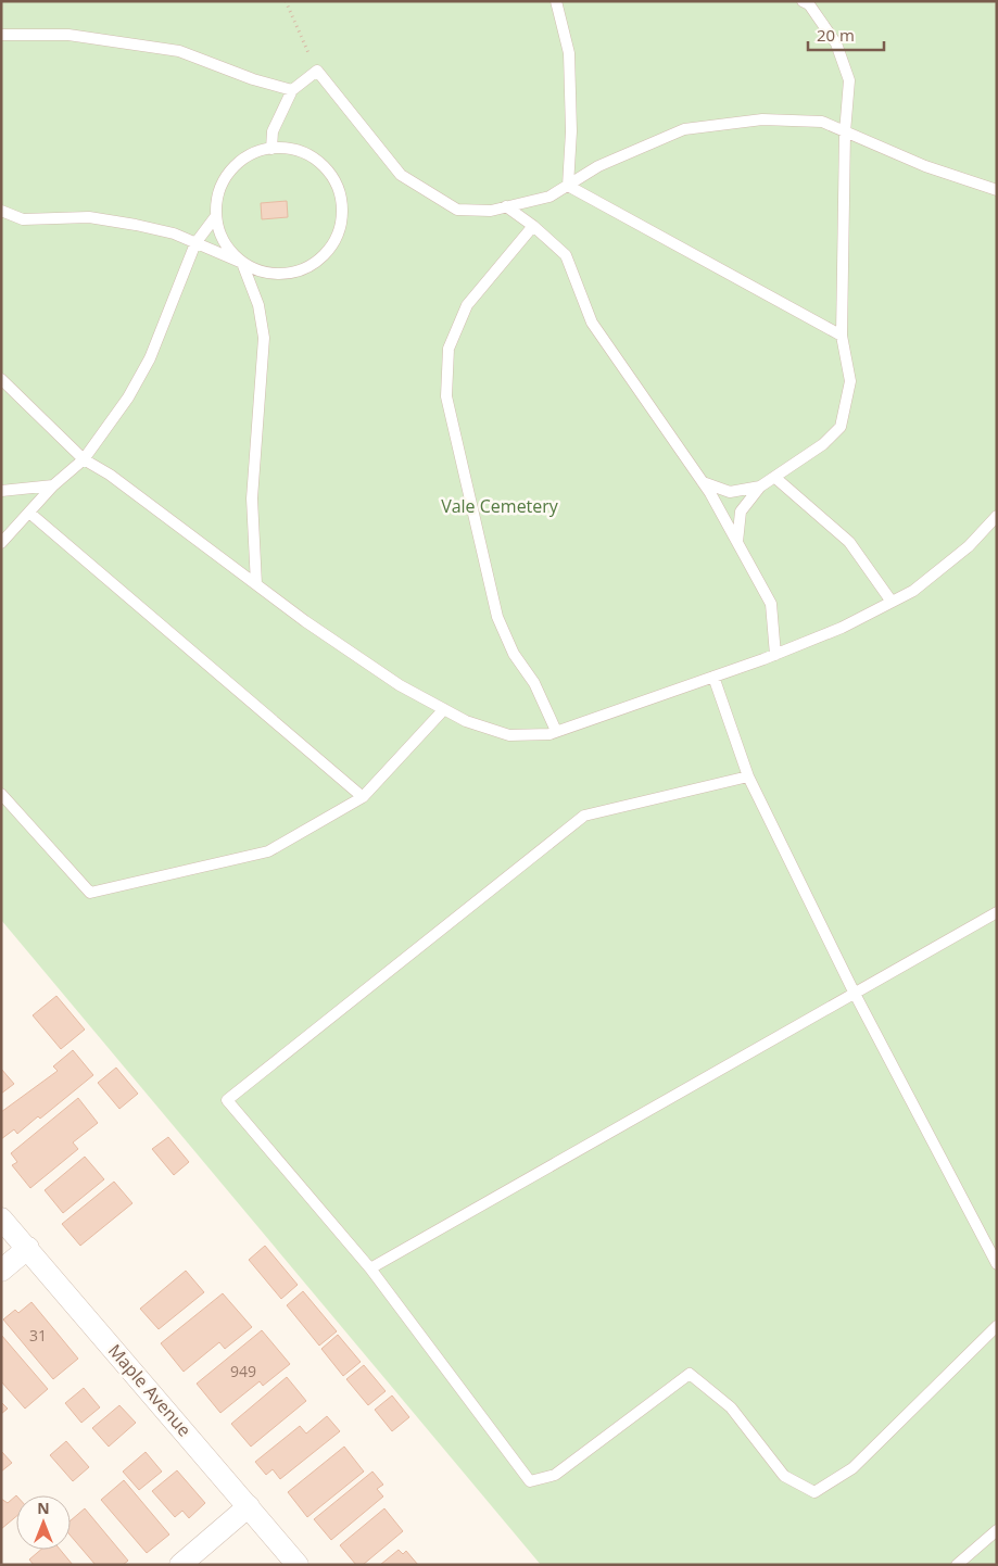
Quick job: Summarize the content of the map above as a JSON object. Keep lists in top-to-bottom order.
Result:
{
  "streets": {
    "street": ["Maple Avenue"]
  },
  "parks": ["Vale Cemetery"],
  "house_numbers": ["31", "949"],
  "scale_bar": "20 m",
  "north": "top"
}
